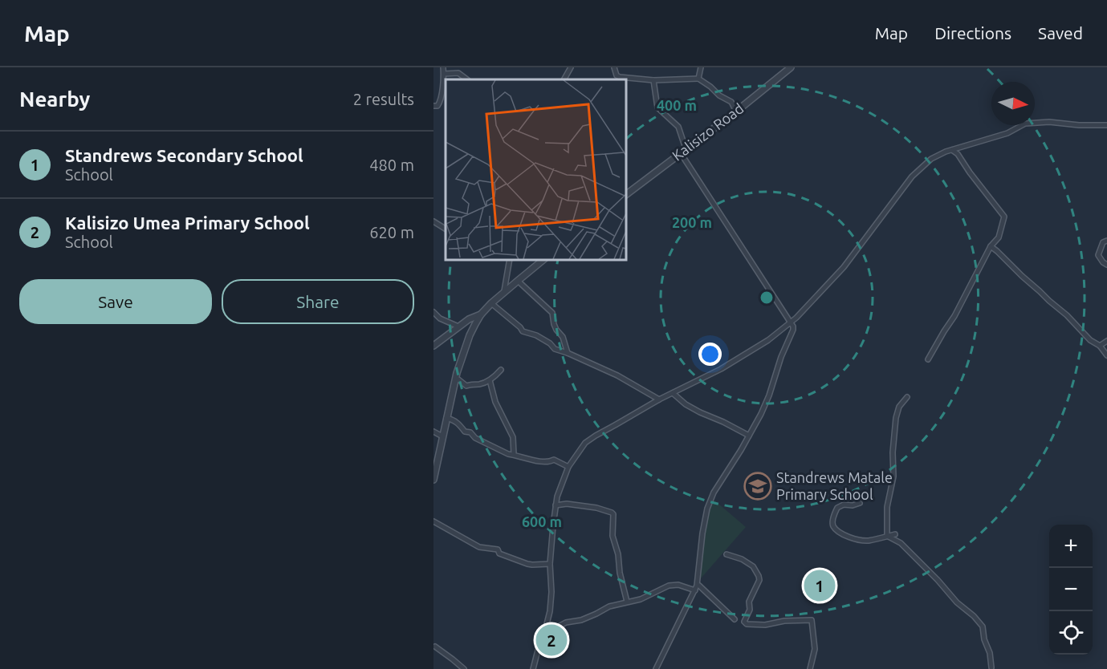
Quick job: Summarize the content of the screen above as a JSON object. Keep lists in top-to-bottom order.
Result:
{
  "streets": {
    "street": ["Kalisizo Road"]
  },
  "places": {
    "school or university": ["Standrews Matale Primary School"]
  },
  "north": "right",
  "page": {
    "header": "Map",
    "nav": ["Map", "Directions", "Saved"],
    "heading": ["Nearby", "2 results"],
    "list": [
      {
        "mark": "1",
        "name": "Standrews Secondary School",
        "note": "School",
        "value": "480 m"
      },
      {
        "mark": "2",
        "name": "Kalisizo Umea Primary School",
        "note": "School",
        "value": "620 m"
      }
    ],
    "buttons": ["Save", "Share"],
    "map_buttons": ["+", "−"],
    "pins": ["1", "2"]
  },
  "rings": ["400 m", "200 m", "600 m"]
}
